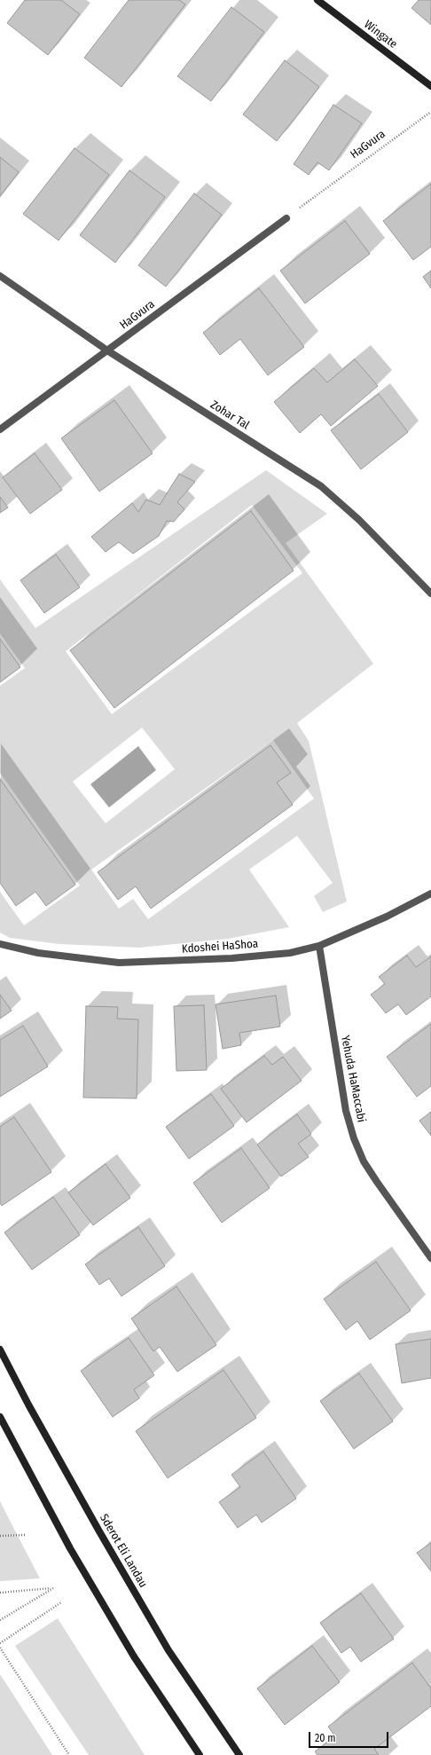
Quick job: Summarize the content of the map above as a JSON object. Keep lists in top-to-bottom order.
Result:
{
  "streets": {
    "street": [
      "Wingate",
      "HaGvura",
      "Zohar Tal",
      "Kdoshei HaShoa",
      "Yehuda HaMaccabi",
      "Sderot Eli Landau"
    ]
  },
  "crossings": [
    ["HaGvura", "Zohar Tal"],
    ["Kdoshei HaShoa", "Yehuda HaMaccabi"]
  ],
  "scale_bar": "20 m"
}
